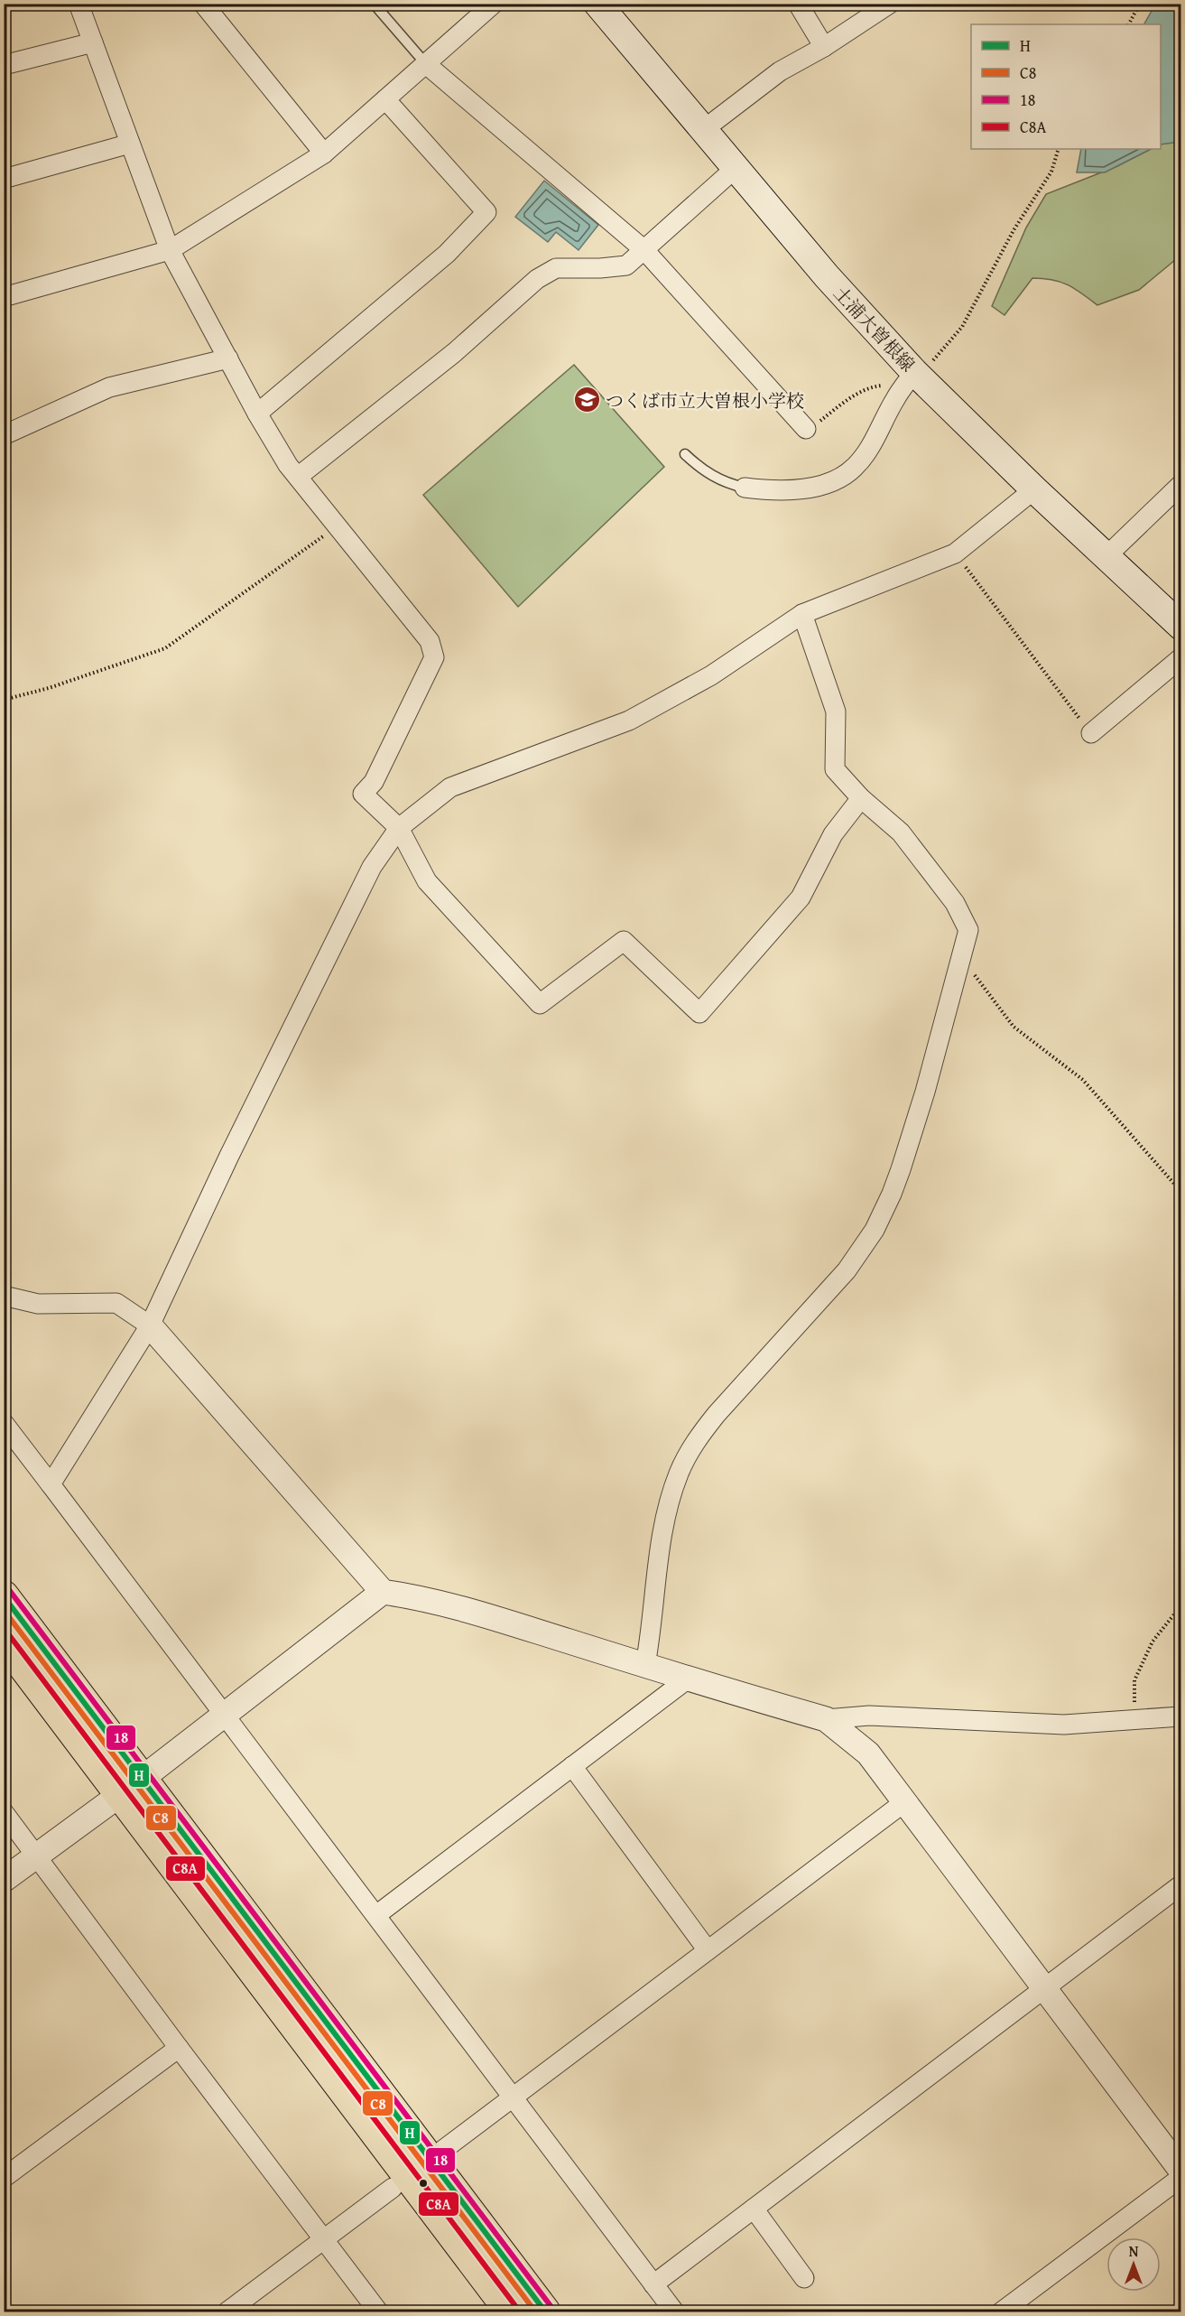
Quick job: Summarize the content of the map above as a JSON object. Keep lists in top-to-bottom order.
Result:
{
  "streets": {
    "main road": ["土浦大曽根線"]
  },
  "places": {
    "school or university": ["つくば市立大曽根小学校"]
  },
  "lines": [
    "transit line 18",
    "transit line H",
    "transit line C8",
    "transit line C8A"
  ],
  "legend": [
    "H",
    "C8",
    "18",
    "C8A"
  ],
  "north": "top"
}
